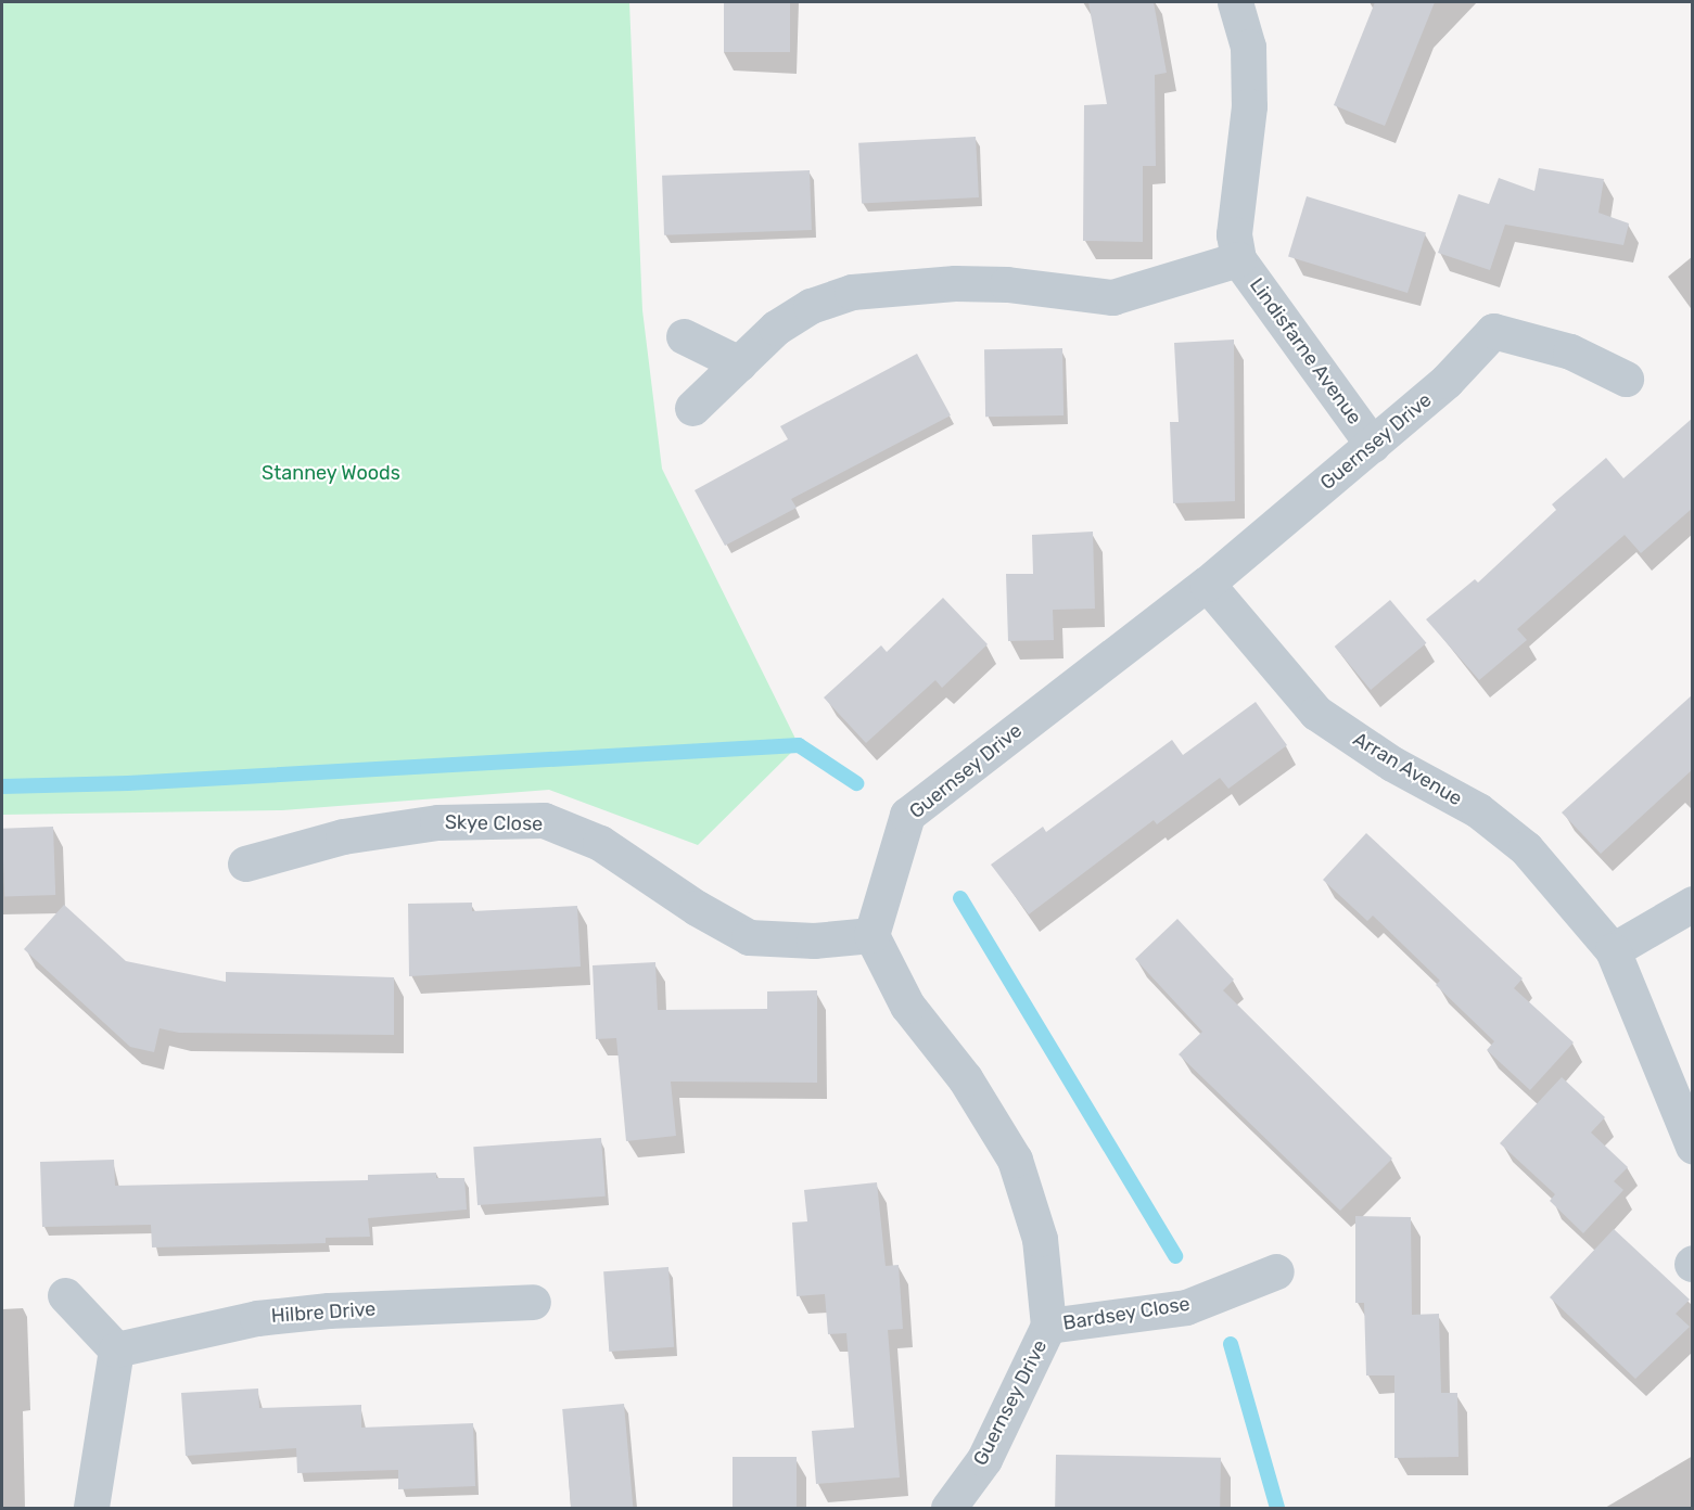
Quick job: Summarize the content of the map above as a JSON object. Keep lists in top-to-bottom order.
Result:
{
  "streets": {
    "street": [
      "Lindisfarne Avenue",
      "Guernsey Drive",
      "Arran Avenue",
      "Skye Close",
      "Hilbre Drive",
      "Bardsey Close"
    ]
  },
  "crossings": [
    ["Lindisfarne Avenue", "Guernsey Drive"],
    ["Guernsey Drive", "Arran Avenue"],
    ["Guernsey Drive", "Skye Close"],
    ["Guernsey Drive", "Bardsey Close"]
  ],
  "parks": ["Stanney Woods"]
}
